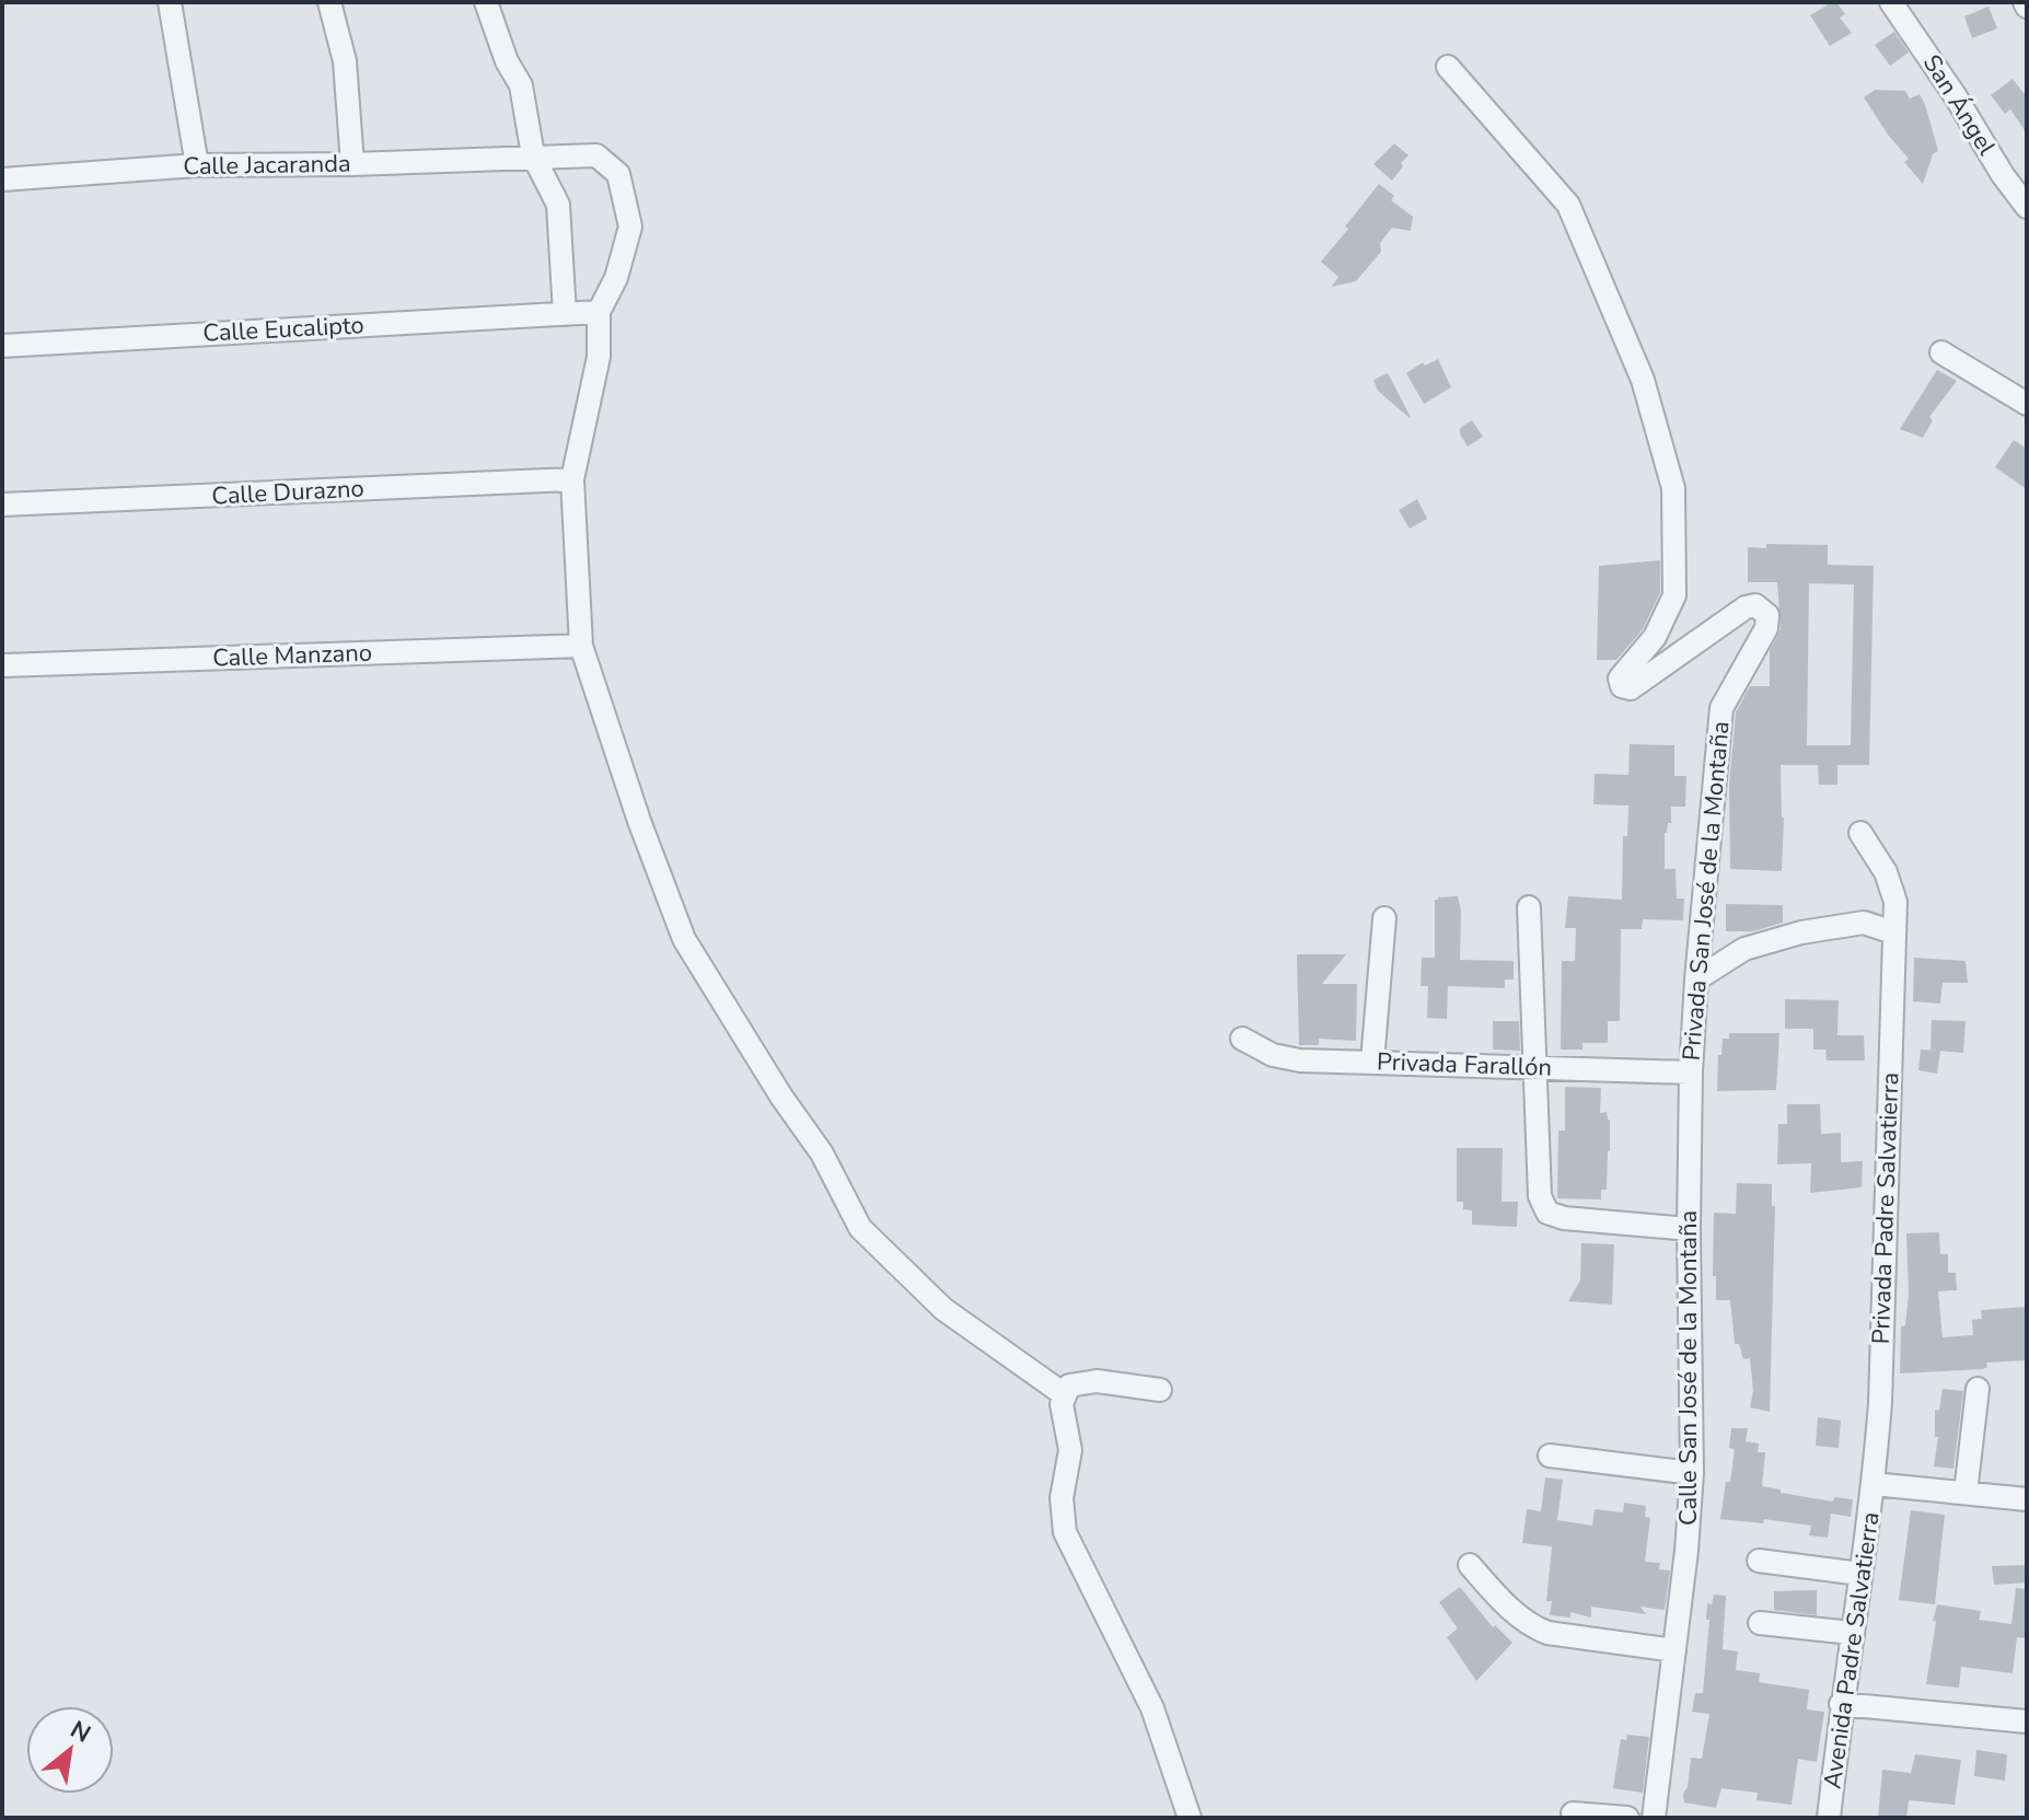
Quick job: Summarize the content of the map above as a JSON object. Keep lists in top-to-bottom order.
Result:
{
  "streets": {
    "street": [
      "San Ángel",
      "Calle Jacaranda",
      "Calle Eucalipto",
      "Calle Durazno",
      "Calle Manzano",
      "Privada San José de la Montaña",
      "Privada Farallón",
      "Privada Padre Salvatierra",
      "Calle San José de la Montaña",
      "Avenida Padre Salvatierra"
    ]
  },
  "crossings": [
    ["Calle Jacaranda", "Calle Eucalipto"],
    ["Privada San José de la Montaña", "Privada Farallón"],
    ["Privada San José de la Montaña", "Calle San José de la Montaña"],
    ["Privada Farallón", "Calle San José de la Montaña"],
    ["Privada Padre Salvatierra", "Avenida Padre Salvatierra"]
  ],
  "north": "top right"
}
